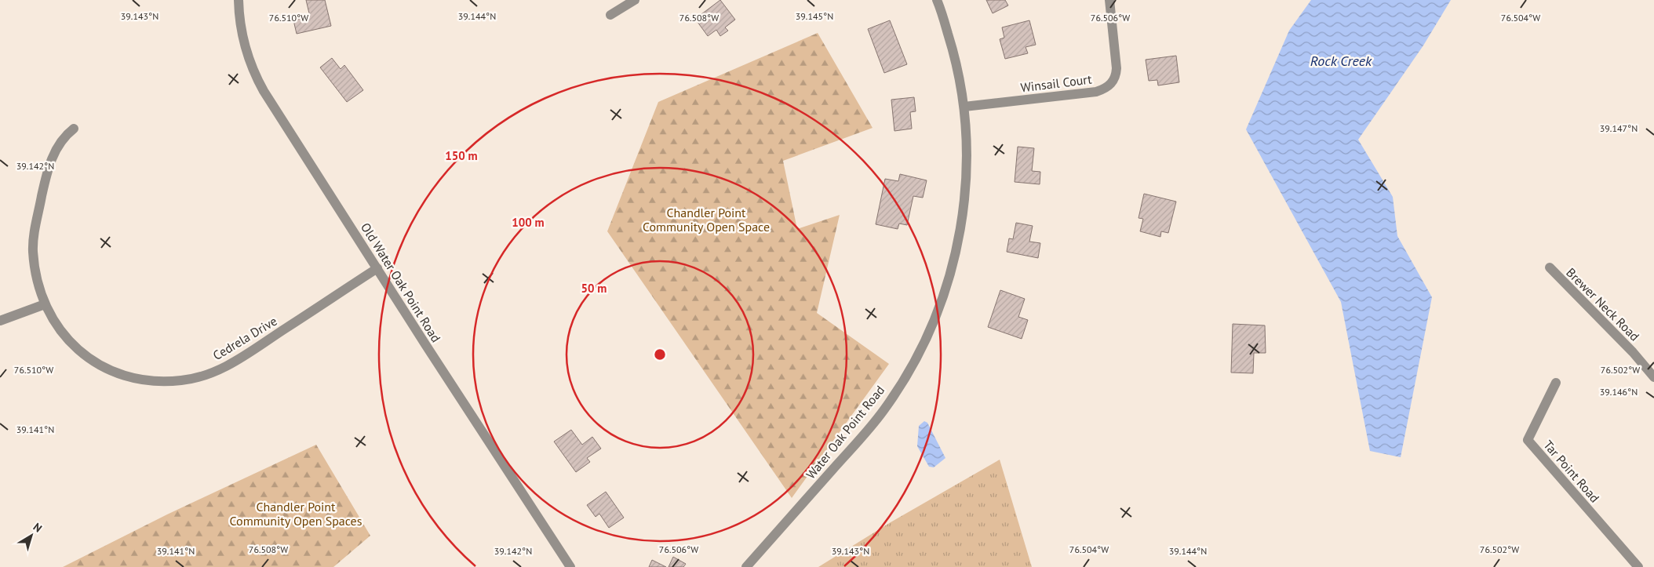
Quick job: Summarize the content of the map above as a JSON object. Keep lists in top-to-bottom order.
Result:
{
  "streets": {
    "street": [
      "Winsail Court",
      "Old Water Oak Point Road",
      "Brewer Neck Road",
      "Cedrela Drive",
      "Water Oak Point Road",
      "Tar Point Road"
    ]
  },
  "crossings": [
    ["Winsail Court", "Water Oak Point Road"],
    ["Old Water Oak Point Road", "Cedrela Drive"]
  ],
  "water": ["Rock Creek"],
  "parks": ["Chandler Point Community Open Space", "Chandler Point Community Open Spaces"],
  "north": "top right",
  "coordinates": [
    "39.143°N",
    "39.144°N",
    "39.145°N",
    "76.510°W",
    "76.508°W",
    "76.506°W",
    "76.504°W",
    "39.147°N",
    "39.142°N",
    "76.502°W",
    "39.146°N",
    "39.141°N"
  ],
  "rings": ["150 m", "100 m", "50 m"]
}
